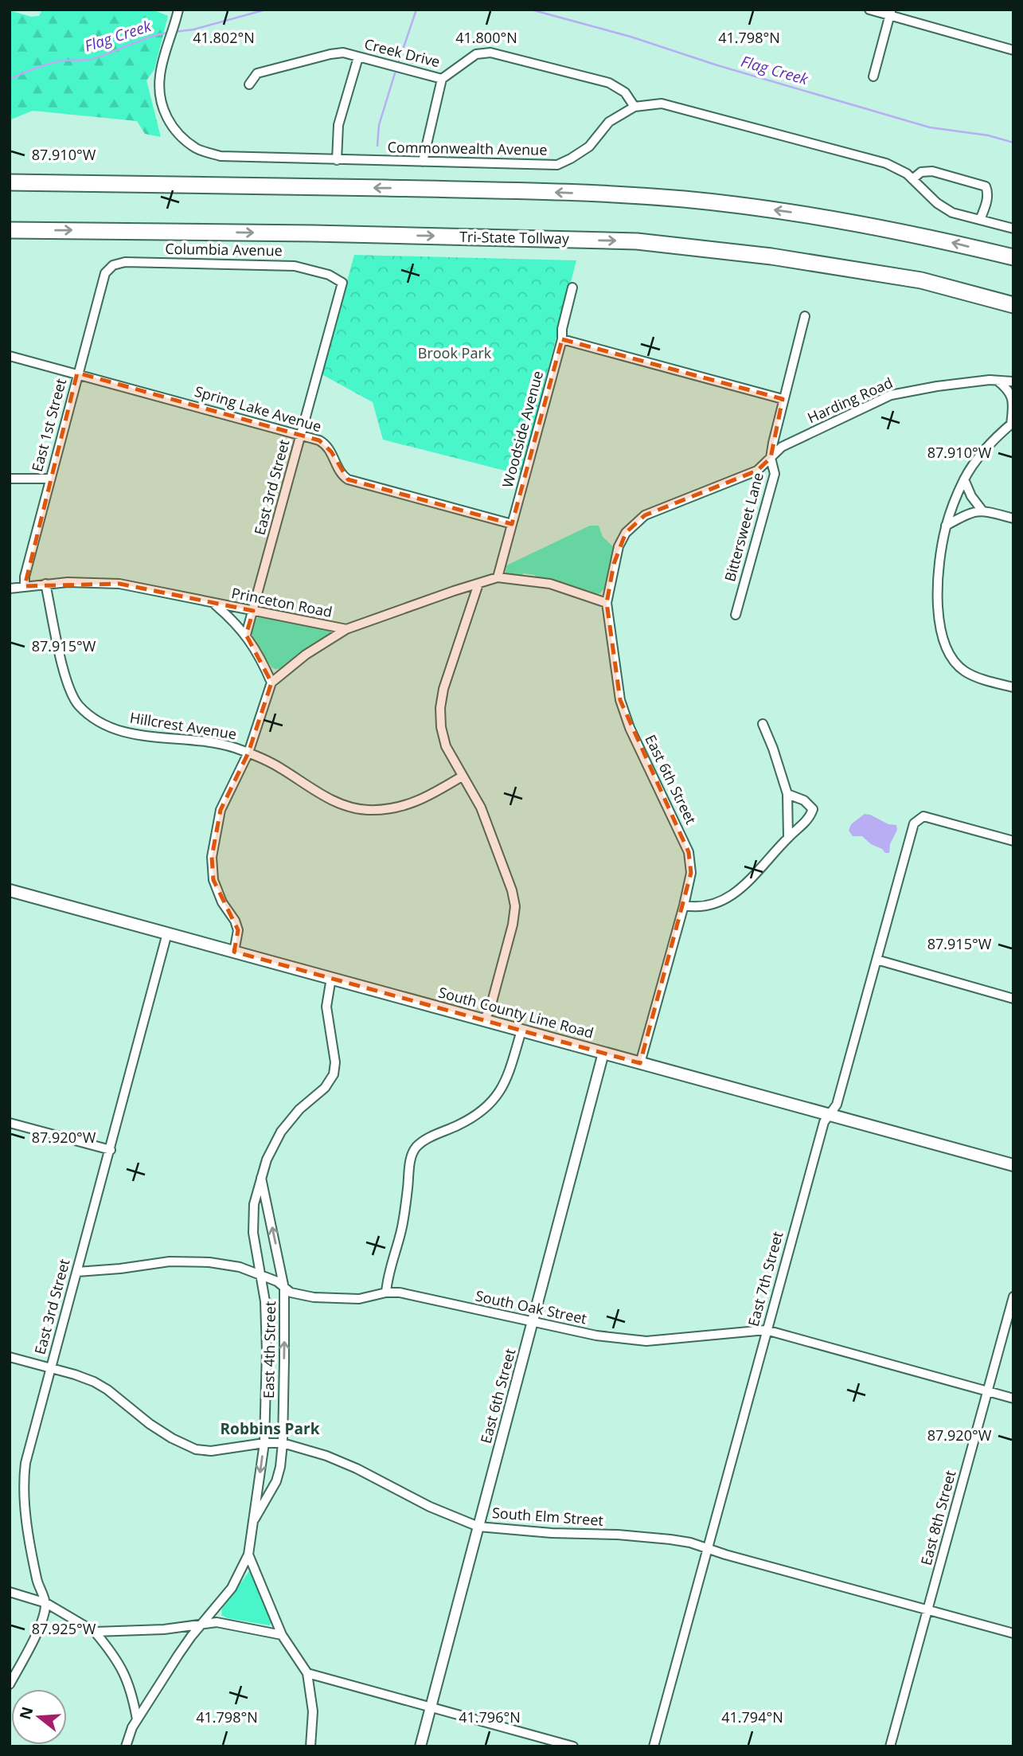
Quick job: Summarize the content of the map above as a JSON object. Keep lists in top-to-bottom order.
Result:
{
  "streets": {
    "highway": ["Tri-State Tollway"],
    "main road": ["South County Line Road"],
    "street": [
      "Creek Drive",
      "Commonwealth Avenue",
      "Columbia Avenue",
      "Harding Road",
      "Spring Lake Avenue",
      "East 1st Street",
      "Woodside Avenue",
      "East 3rd Street",
      "Bittersweet Lane",
      "Princeton Road",
      "Hillcrest Avenue",
      "East 6th Street",
      "East 7th Street",
      "South Oak Street",
      "East 4th Street",
      "South Elm Street",
      "East 8th Street"
    ]
  },
  "crossings": [
    ["Creek Drive", "Commonwealth Avenue"],
    ["Columbia Avenue", "East 1st Street"],
    ["Columbia Avenue", "East 3rd Street"],
    ["Harding Road", "Bittersweet Lane"],
    ["Harding Road", "East 6th Street"],
    ["Spring Lake Avenue", "East 1st Street"],
    ["Spring Lake Avenue", "Woodside Avenue"],
    ["Spring Lake Avenue", "East 3rd Street"],
    ["East 1st Street", "Princeton Road"],
    ["Woodside Avenue", "Princeton Road"],
    ["East 3rd Street", "Princeton Road"],
    ["East 3rd Street", "South County Line Road"],
    ["East 3rd Street", "South Oak Street"],
    ["East 3rd Street", "South Elm Street"],
    ["Bittersweet Lane", "East 6th Street"],
    ["Princeton Road", "Hillcrest Avenue"],
    ["Princeton Road", "East 6th Street"],
    ["East 6th Street", "South County Line Road"],
    ["East 6th Street", "South Oak Street"],
    ["East 6th Street", "South Elm Street"],
    ["South County Line Road", "East 7th Street"],
    ["South County Line Road", "East 4th Street"],
    ["East 7th Street", "South Oak Street"],
    ["East 7th Street", "South Elm Street"],
    ["South Oak Street", "East 4th Street"],
    ["South Oak Street", "East 8th Street"],
    ["East 4th Street", "South Elm Street"],
    ["South Elm Street", "East 8th Street"]
  ],
  "districts": ["Robbins Park"],
  "water": ["Flag Creek"],
  "parks": ["Brook Park"],
  "north": "left",
  "coordinates": [
    "41.802°N",
    "41.800°N",
    "41.798°N",
    "87.910°W",
    "87.915°W",
    "87.920°W",
    "87.925°W",
    "41.796°N",
    "41.794°N"
  ]
}
